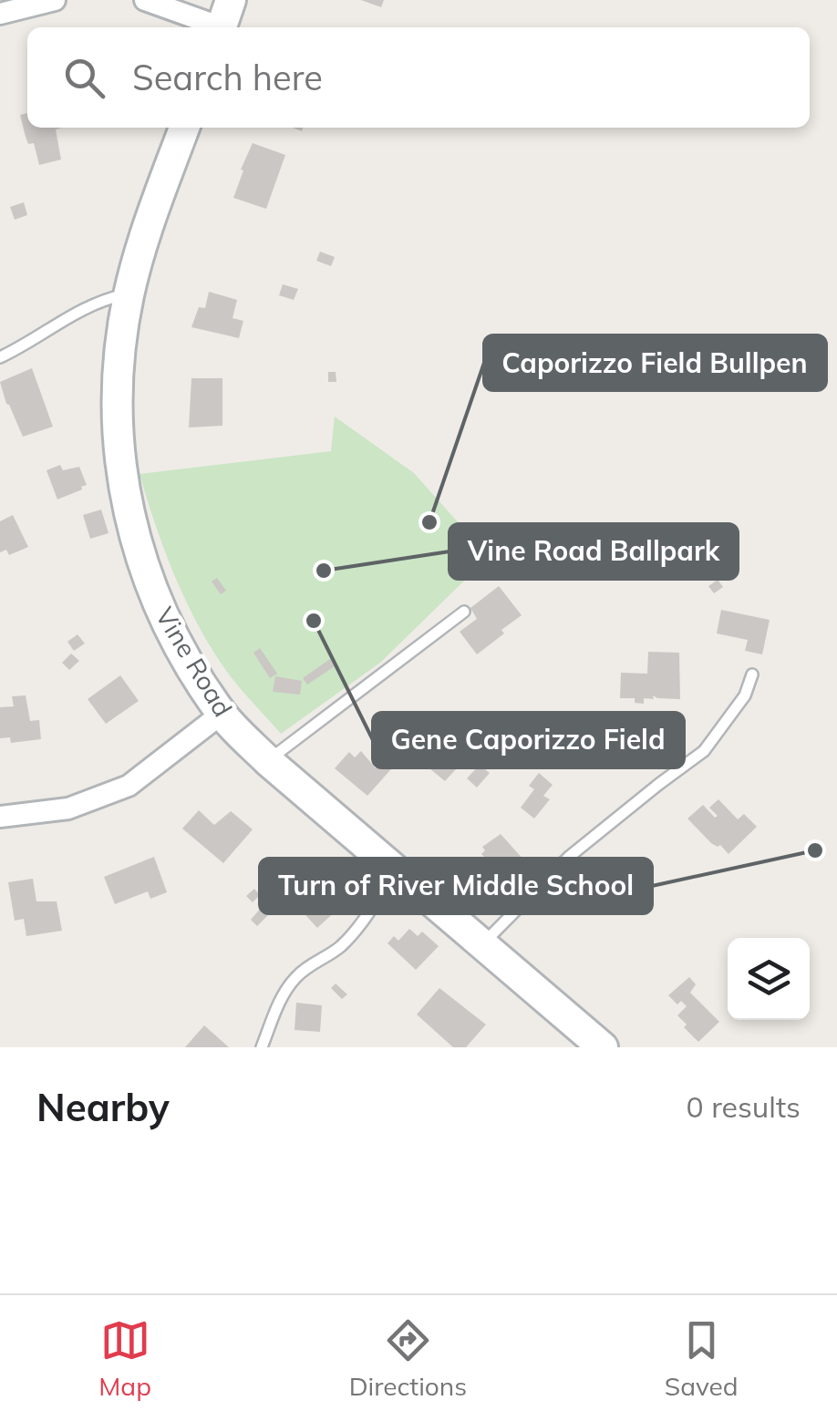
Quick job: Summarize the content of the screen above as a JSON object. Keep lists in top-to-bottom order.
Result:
{
  "streets": {
    "street": ["Vine Road"]
  },
  "places": [
    "Caporizzo Field Bullpen",
    "Vine Road Ballpark",
    "Gene Caporizzo Field",
    "Turn of River Middle School"
  ],
  "page": {
    "search": "Search here",
    "heading": ["Nearby", "0 results"],
    "nav": ["Map", "Directions", "Saved"]
  }
}
